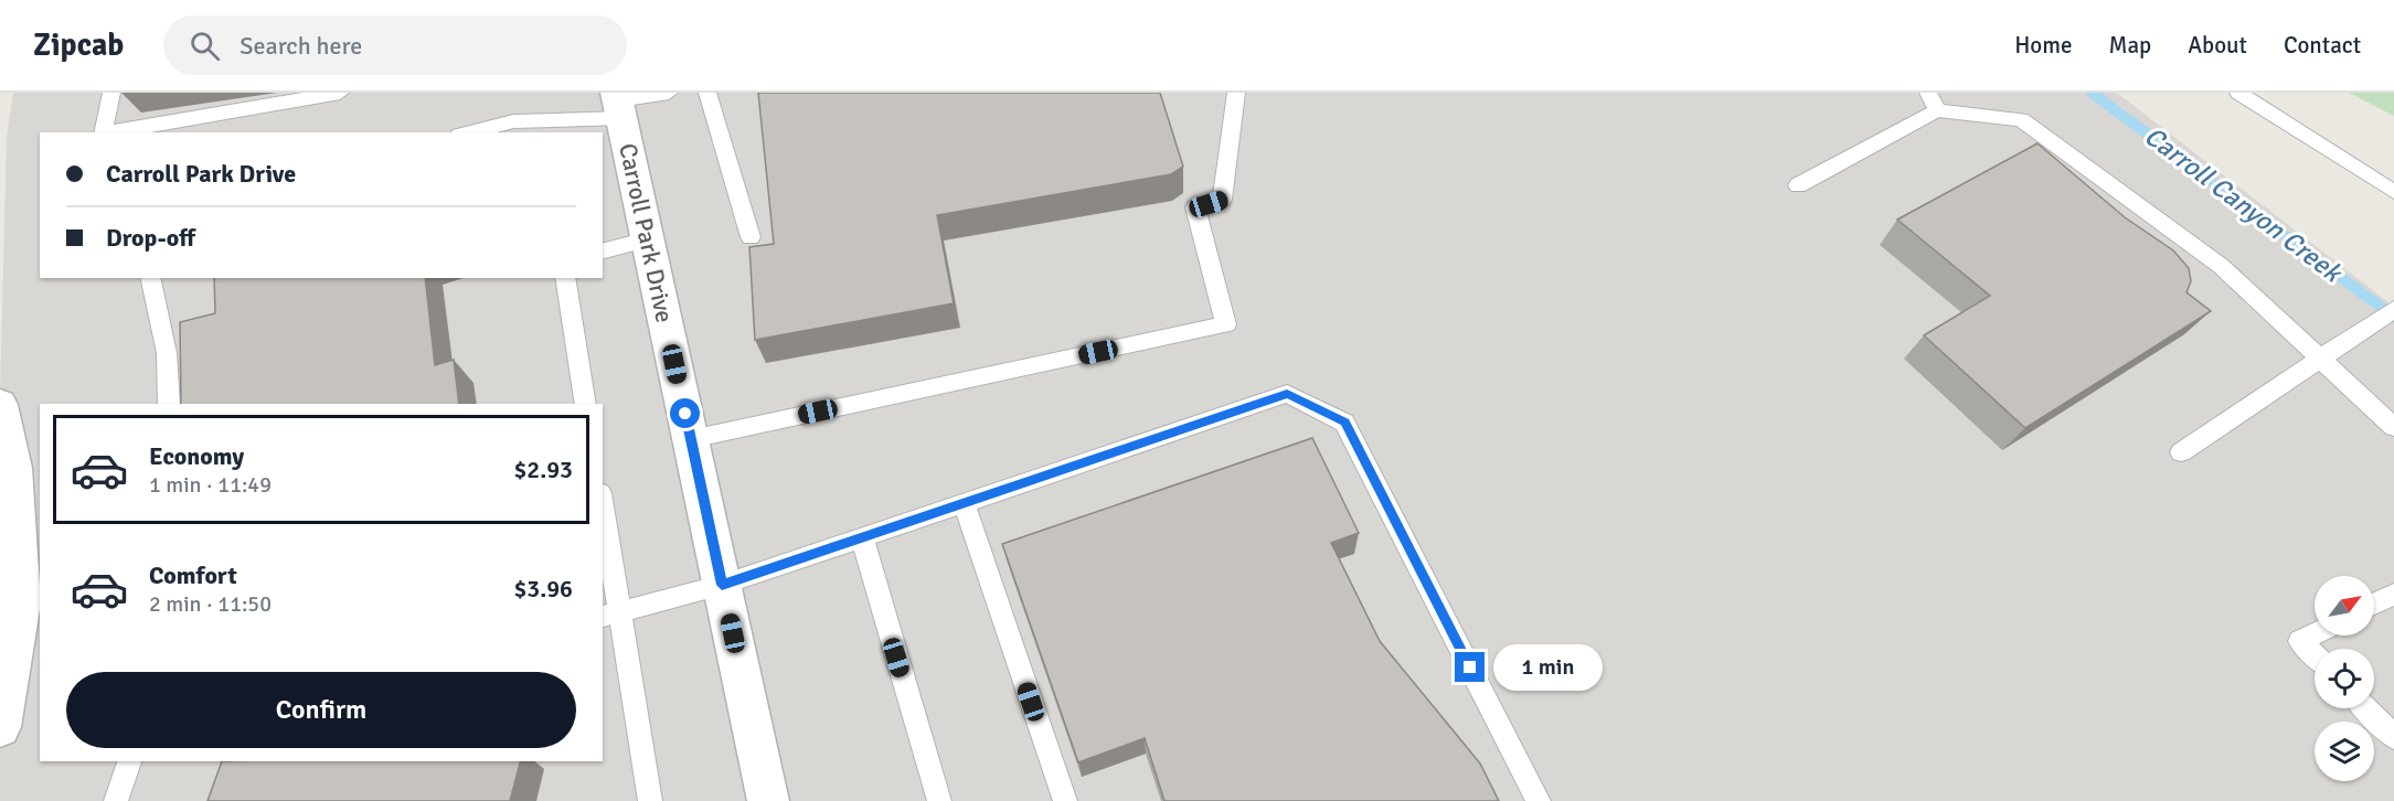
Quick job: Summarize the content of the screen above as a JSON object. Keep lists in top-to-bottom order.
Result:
{
  "streets": {
    "street": ["Carroll Park Drive"]
  },
  "water": ["Carroll Canyon Creek"],
  "north": "top right",
  "page": {
    "header": "Zipcab",
    "search": "Search here",
    "nav": [
      "Home",
      "Map",
      "About",
      "Contact"
    ],
    "banner": ["Carroll Park Drive", "Drop-off"],
    "list": [
      {
        "name": "Economy",
        "note": "1 min · 11:49",
        "value": "$2.93"
      },
      {
        "name": "Comfort",
        "note": "2 min · 11:50",
        "value": "$3.96"
      }
    ],
    "bubble": "1 min",
    "buttons": "Confirm"
  }
}
